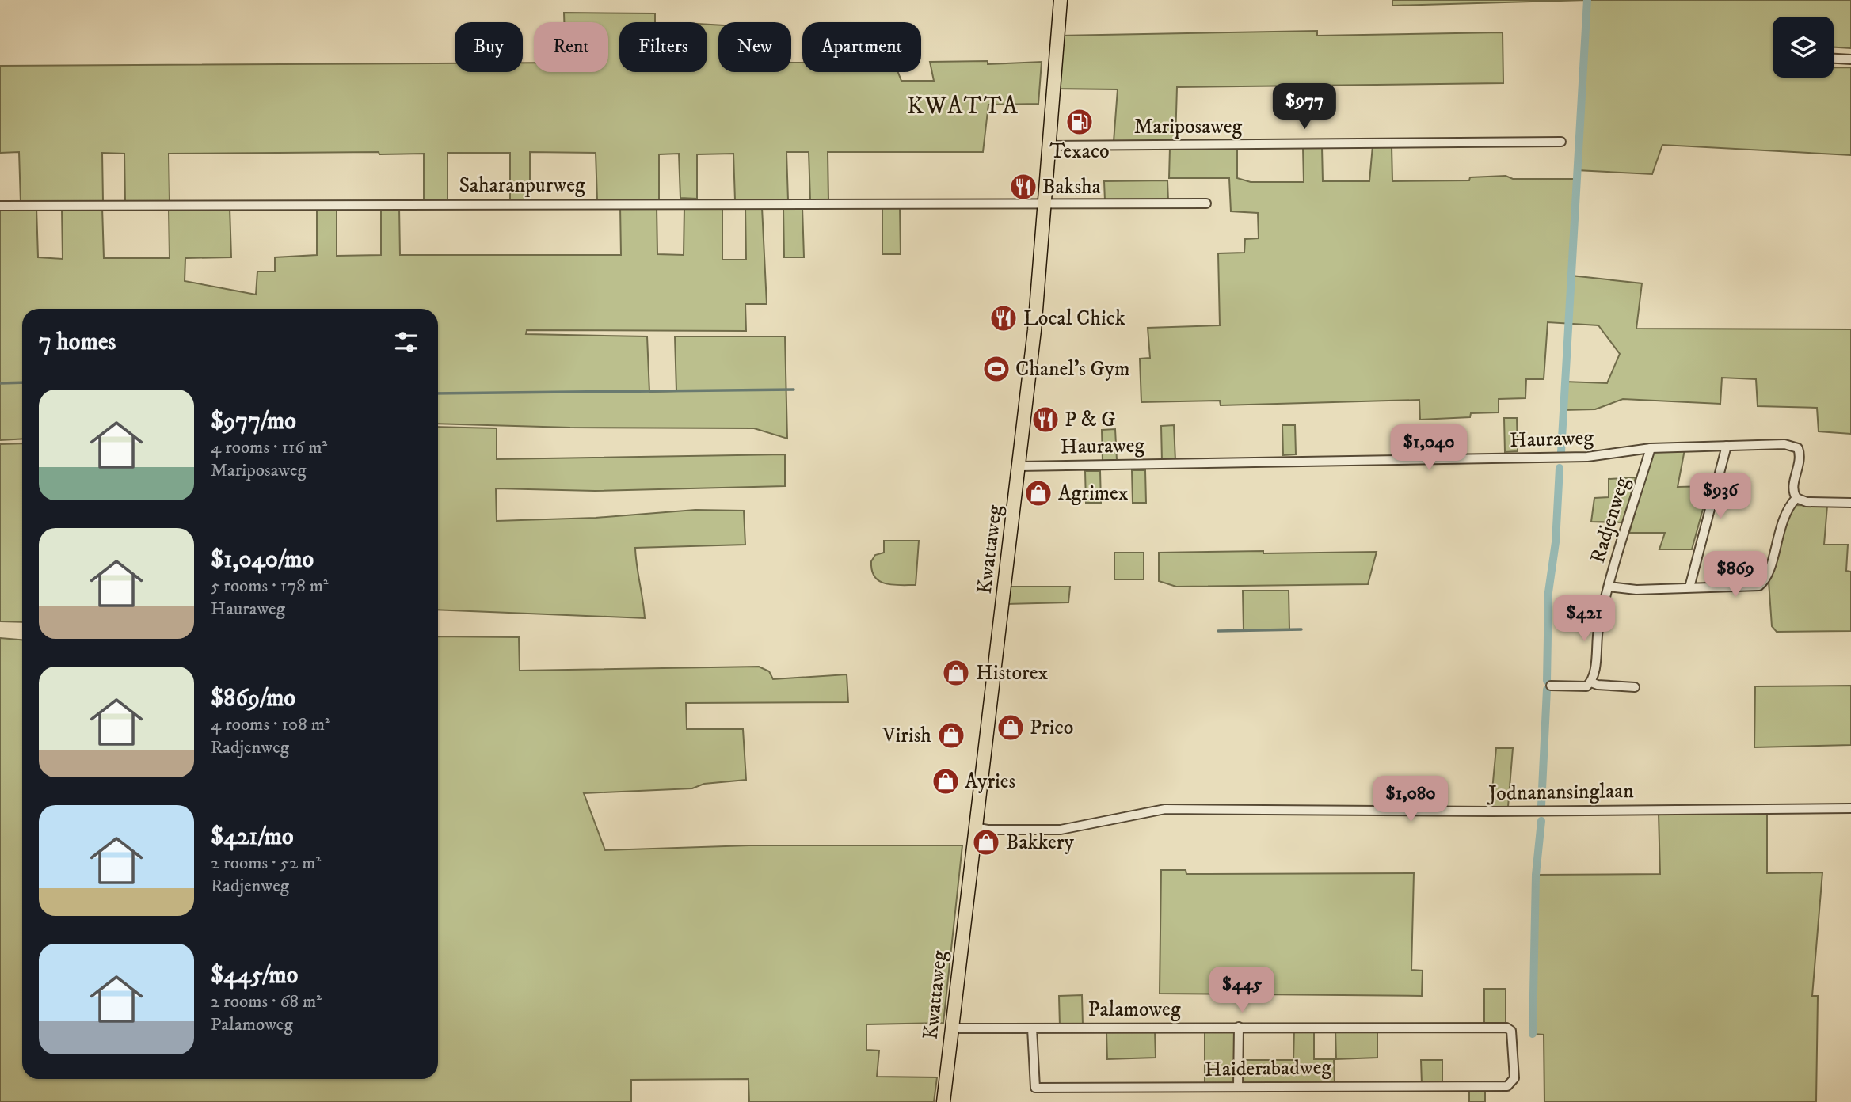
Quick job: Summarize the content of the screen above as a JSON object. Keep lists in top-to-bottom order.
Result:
{
  "streets": {
    "main road": ["Kwattaweg"],
    "street": [
      "Mariposaweg",
      "Saharanpurweg",
      "Hauraweg",
      "Radjenweg",
      "Jodnanansinglaan",
      "Palamoweg",
      "Haiderabadweg"
    ]
  },
  "crossings": [
    ["Mariposaweg", "Kwattaweg"],
    ["Saharanpurweg", "Kwattaweg"],
    ["Hauraweg", "Radjenweg"],
    ["Hauraweg", "Kwattaweg"],
    ["Kwattaweg", "Jodnanansinglaan"],
    ["Kwattaweg", "Palamoweg"],
    ["Palamoweg", "Haiderabadweg"]
  ],
  "districts": ["KWATTA"],
  "places": {
    "fuel station": ["Texaco"],
    "restaurant": ["Baksha", "Local Chick", "P & G"],
    "sports": ["Chanel's Gym"],
    "shop": [
      "Agrimex",
      "Historex",
      "Prico",
      "Virish",
      "Ayries",
      "Bakkery"
    ]
  },
  "page": {
    "chip": [
      "Buy",
      "Rent",
      "Filters",
      "New",
      "Apartment"
    ],
    "price": [
      "$977",
      "$1,040",
      "$936",
      "$869",
      "$421",
      "$1,080",
      "$445"
    ],
    "heading": "7 homes",
    "list": [
      {
        "name": "$977/mo",
        "note": "4 rooms · 116 m² · Mariposaweg"
      },
      {
        "name": "$1,040/mo",
        "note": "5 rooms · 178 m² · Hauraweg"
      },
      {
        "name": "$869/mo",
        "note": "4 rooms · 108 m² · Radjenweg"
      },
      {
        "name": "$421/mo",
        "note": "2 rooms · 52 m² · Radjenweg"
      },
      {
        "name": "$445/mo",
        "note": "2 rooms · 68 m² · Palamoweg"
      }
    ]
  }
}
